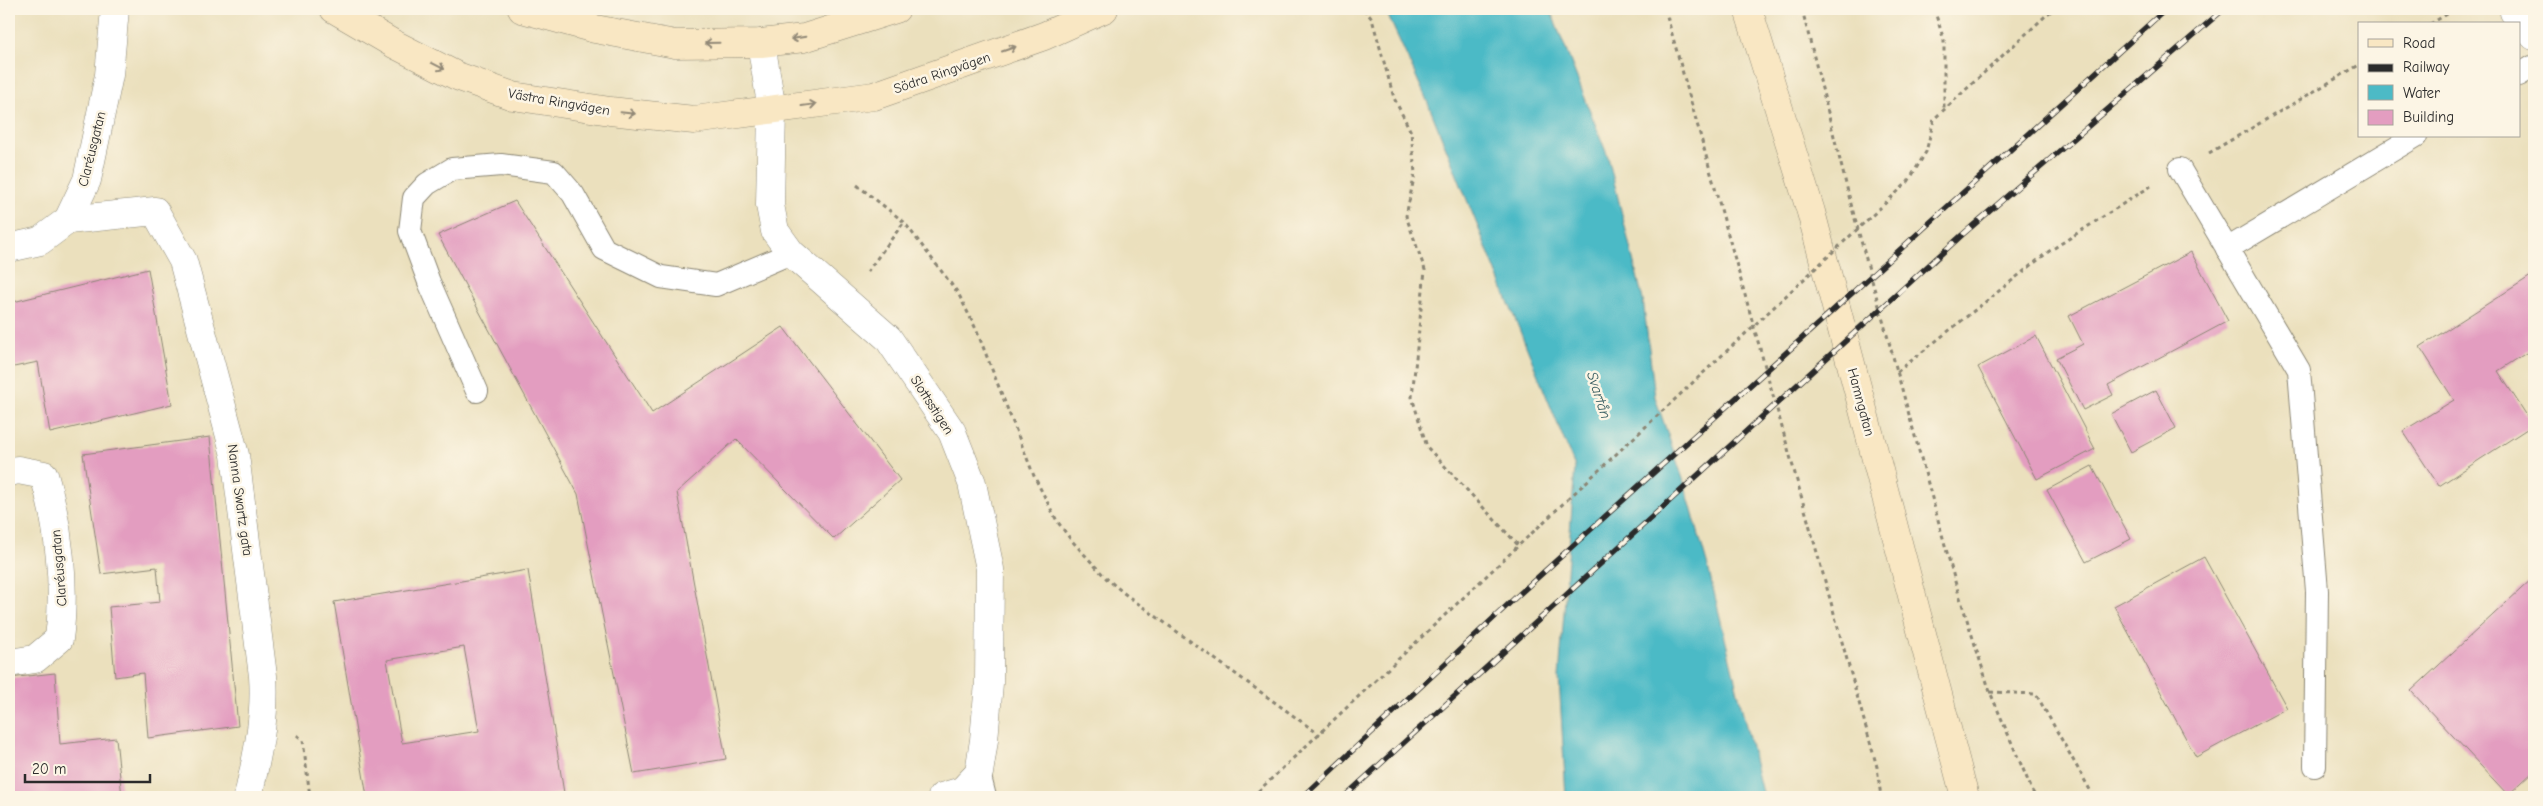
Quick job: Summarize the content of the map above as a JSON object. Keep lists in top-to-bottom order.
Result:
{
  "streets": {
    "main road": ["Södra Ringvägen", "Västra Ringvägen", "Hamngatan"],
    "street": ["Claréusgatan", "Slottsstigen", "Nanna Swartz gata"]
  },
  "crossings": [
    ["Södra Ringvägen", "Västra Ringvägen"],
    ["Södra Ringvägen", "Slottsstigen"],
    ["Västra Ringvägen", "Slottsstigen"],
    ["Claréusgatan", "Nanna Swartz gata"]
  ],
  "water": ["Svartån"],
  "legend": [
    "Road",
    "Railway",
    "Water",
    "Building"
  ],
  "scale_bar": "20 m"
}
